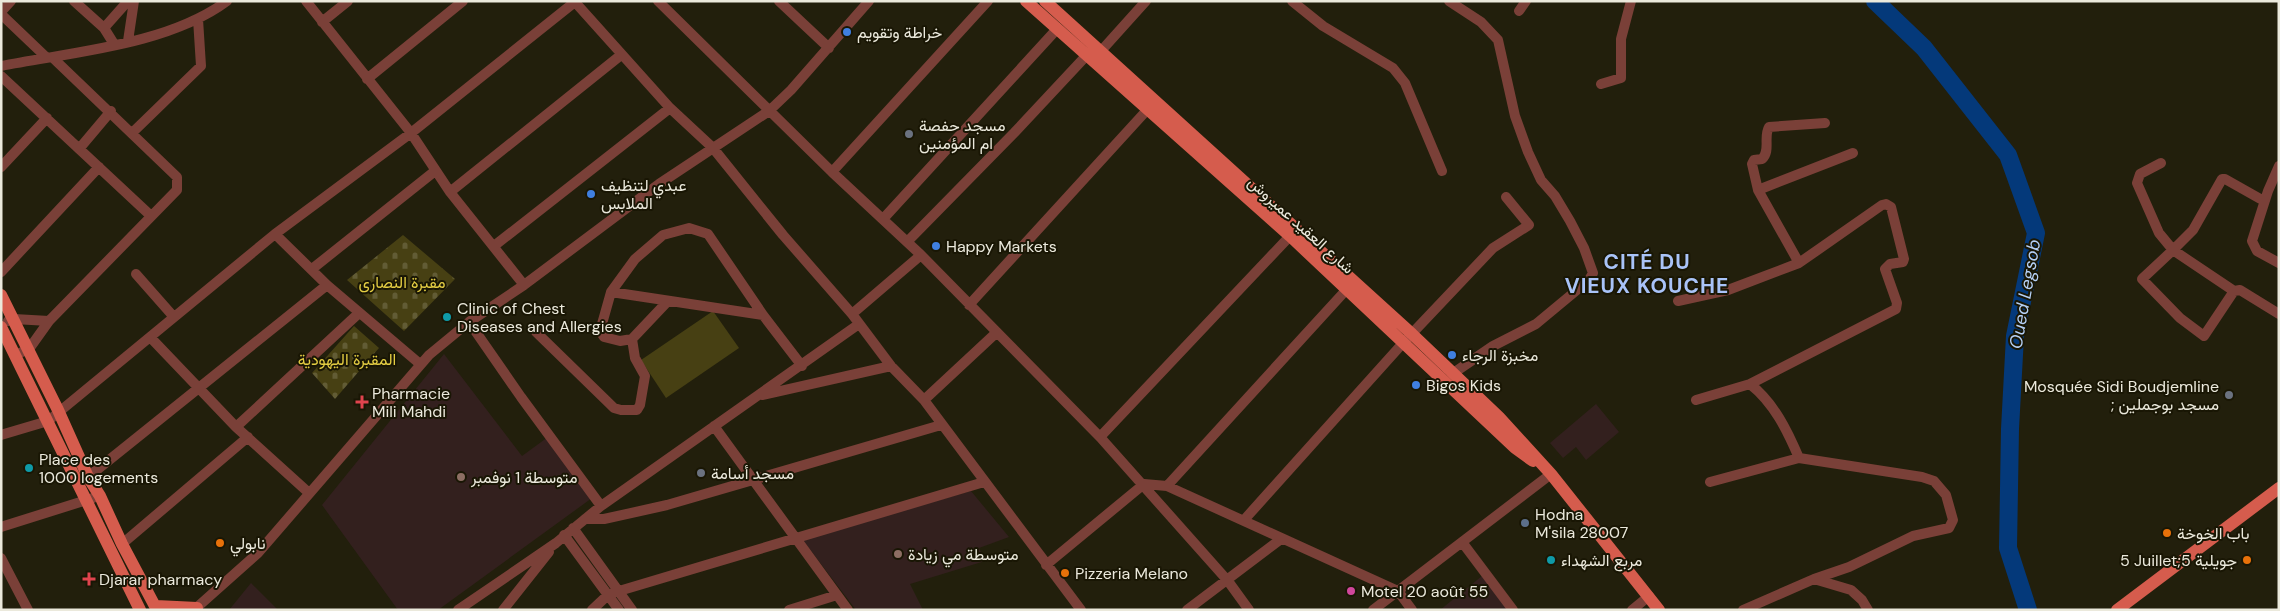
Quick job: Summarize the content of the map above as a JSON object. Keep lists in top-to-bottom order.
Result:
{
  "streets": {
    "main road": ["شارع العقيد عميروش"]
  },
  "districts": ["CITÉ DU VIEUX KOUCHE"],
  "water": ["Oued Legsob"],
  "parks": ["مقبرة النصارى", "المقبرة اليهودية"],
  "places": {
    "other": [
      "خراطة وتقويم",
      "مسجد حفصة ام المؤمنين",
      "عبدي لتنظيف الملابس",
      "Happy Markets",
      "Clinic of Chest Diseases and Allergies",
      "مخبزة الرجاء",
      "Bigos Kids",
      "Mosquée Sidi Boudjemline ; مسجد بوجملين",
      "Place des 1000 logements",
      "مسجد أسامة",
      "متوسطة 1 نوفمبر",
      "Hodna M'sila 28007",
      "باب الخوخة",
      "نابولي",
      "متوسطة مي زيادة",
      "مربع الشهداء",
      "5 Juillet;5 جويلية",
      "Pizzeria Melano",
      "Motel 20 août 55"
    ],
    "health": ["Pharmacie Mili Mahdi", "Djarar pharmacy"]
  }
}
